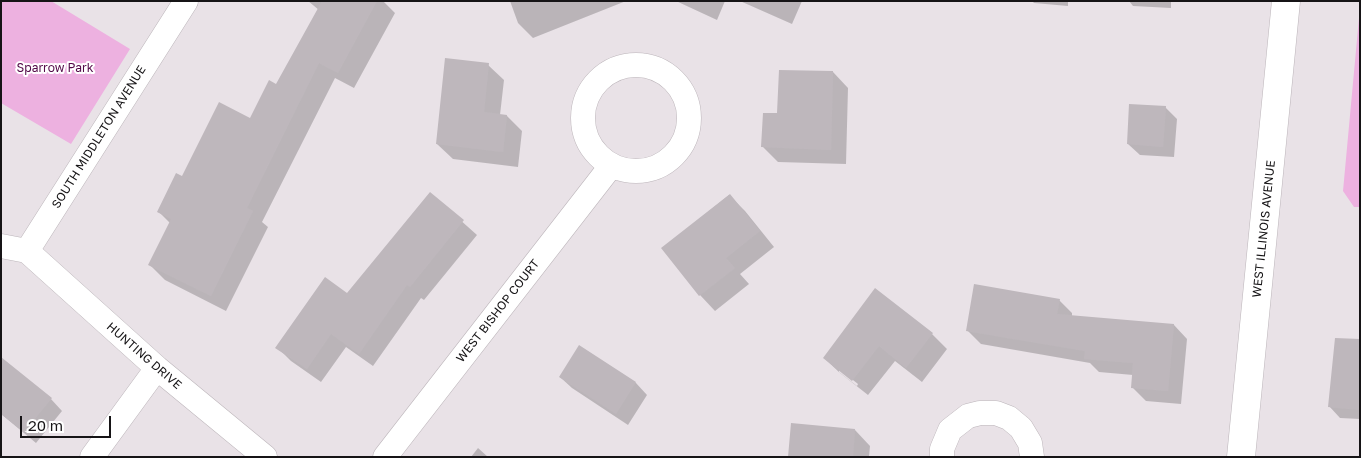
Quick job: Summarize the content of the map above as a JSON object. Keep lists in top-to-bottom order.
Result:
{
  "streets": {
    "main road": ["WEST ILLINOIS AVENUE"],
    "street": ["SOUTH MIDDLETON AVENUE", "WEST BISHOP COURT", "HUNTING DRIVE"]
  },
  "crossings": [
    ["SOUTH MIDDLETON AVENUE", "HUNTING DRIVE"]
  ],
  "parks": ["Sparrow Park"],
  "scale_bar": "20 m"
}
